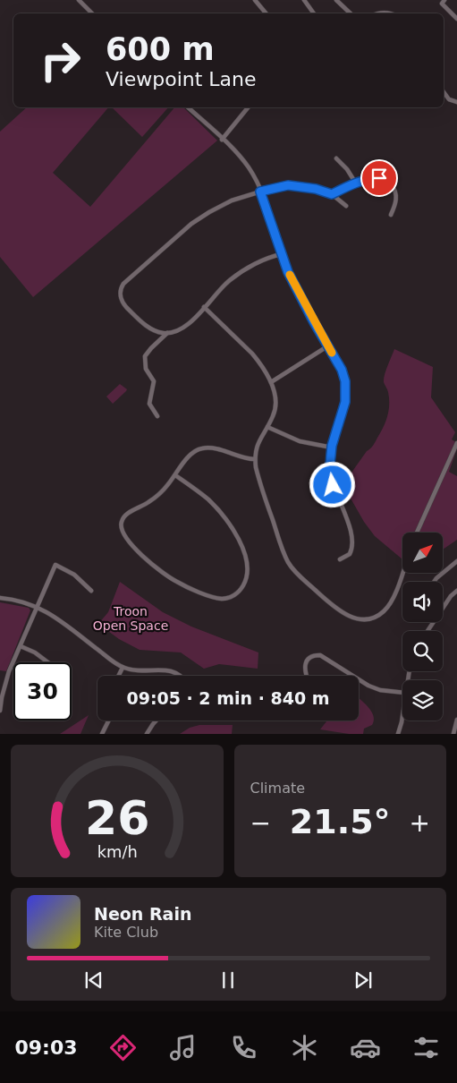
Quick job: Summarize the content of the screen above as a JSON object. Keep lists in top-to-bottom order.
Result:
{
  "parks": ["Troon Open Space"],
  "north": "top right",
  "page": {
    "turn": ["600 m", "Viewpoint Lane"],
    "limit": "30",
    "trip": "09:05 · 2 min · 840 m",
    "tile": "Climate",
    "heat": ["−", "21.5°", "+"],
    "song": ["Neon Rain", "Kite Club"],
    "tabs": "09:03",
    "gauge": ["26", "km/h"]
  }
}
